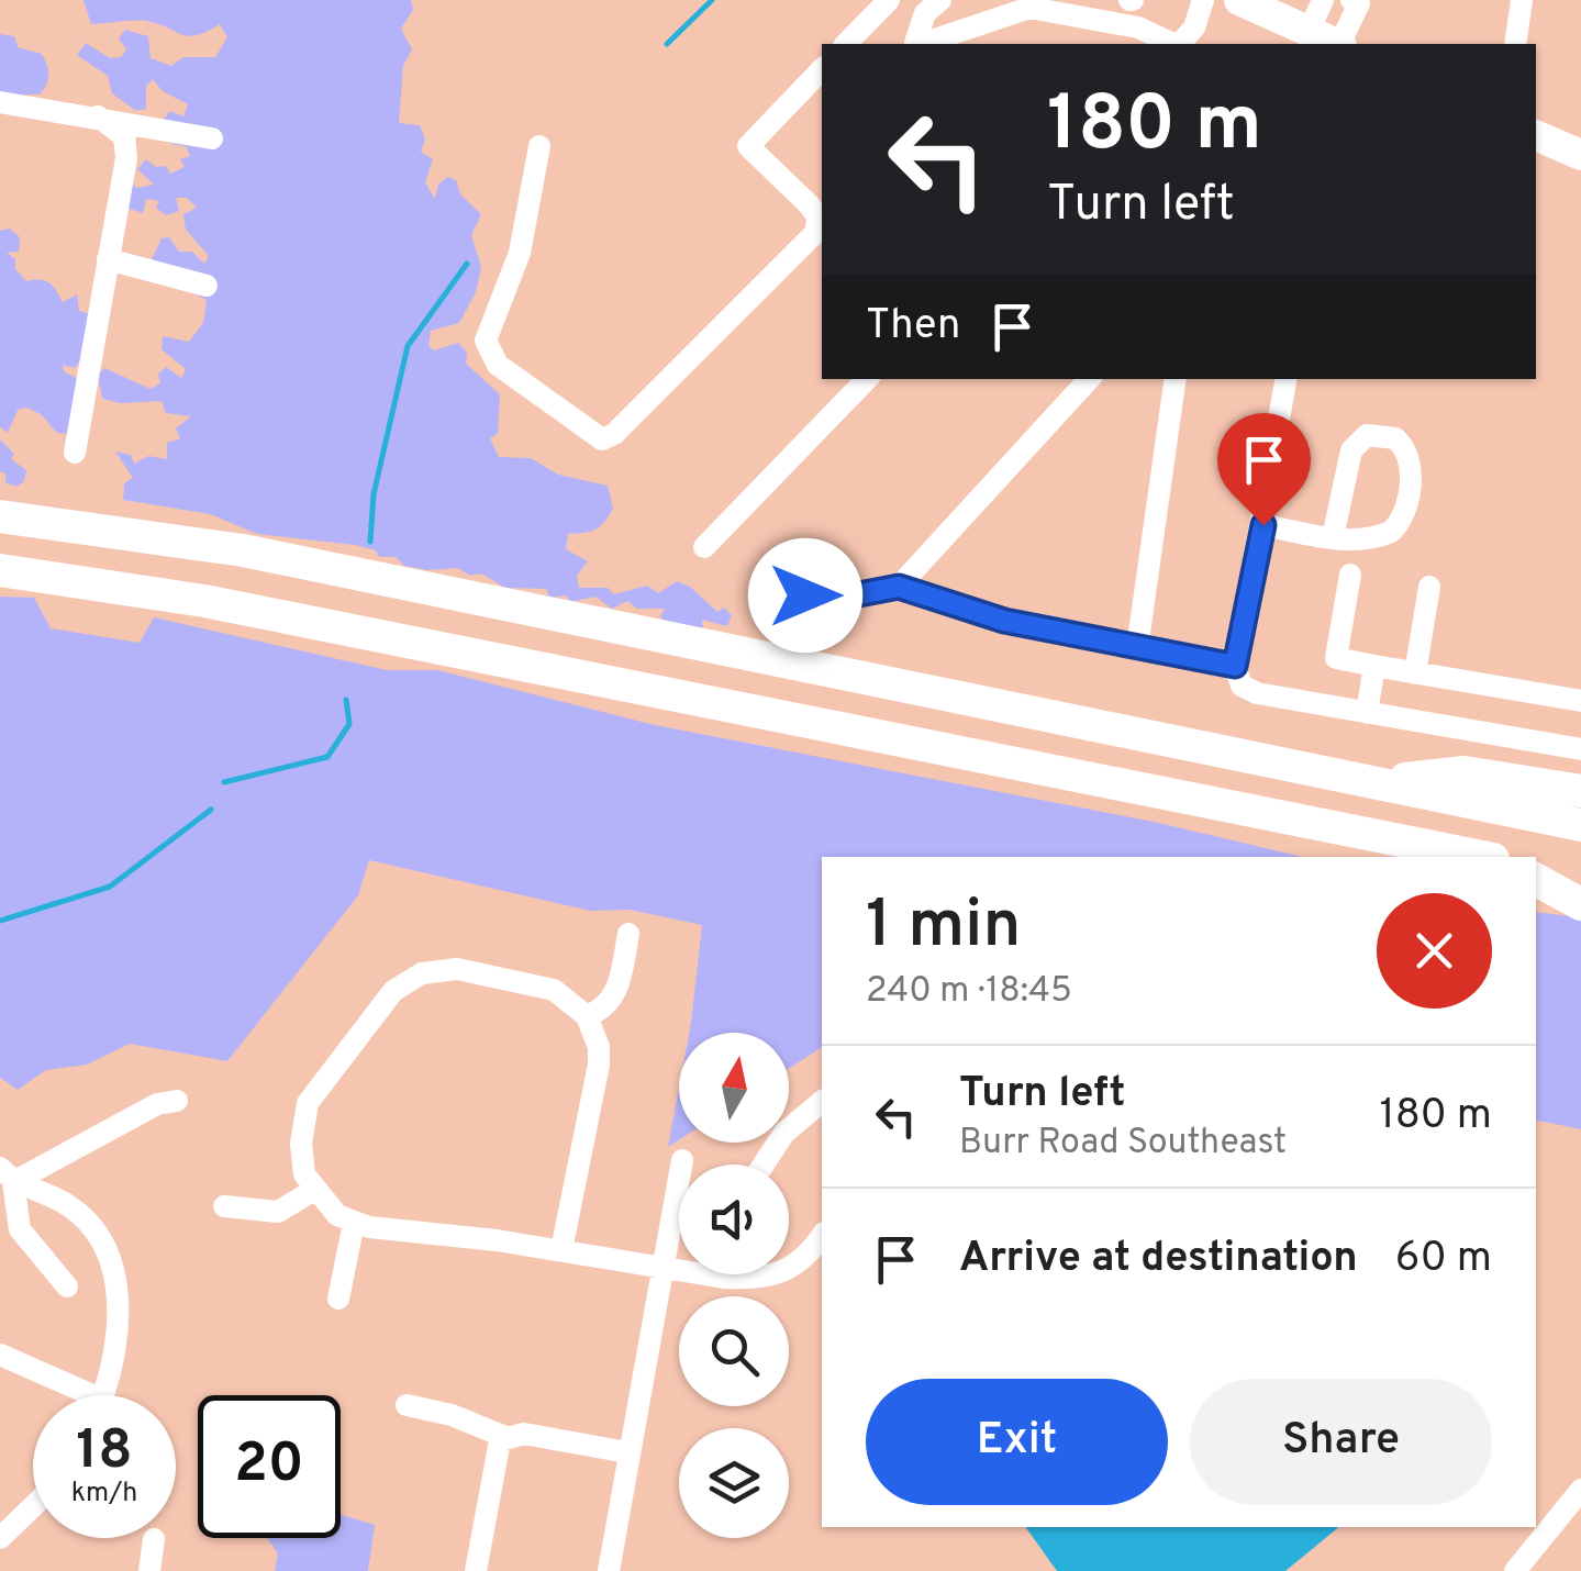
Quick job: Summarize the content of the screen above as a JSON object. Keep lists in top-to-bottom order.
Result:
{
  "north": "top",
  "page": {
    "turn": ["180 m", "Turn left"],
    "then": "Then",
    "heading": ["1 min", "240 m · 18:45"],
    "list": [
      {
        "name": "Turn left",
        "note": "Burr Road Southeast",
        "value": "180 m"
      },
      {
        "name": "Arrive at destination",
        "value": "60 m"
      }
    ],
    "buttons": ["Exit", "Share"],
    "speed": "18 km/h",
    "limit": "20"
  }
}
